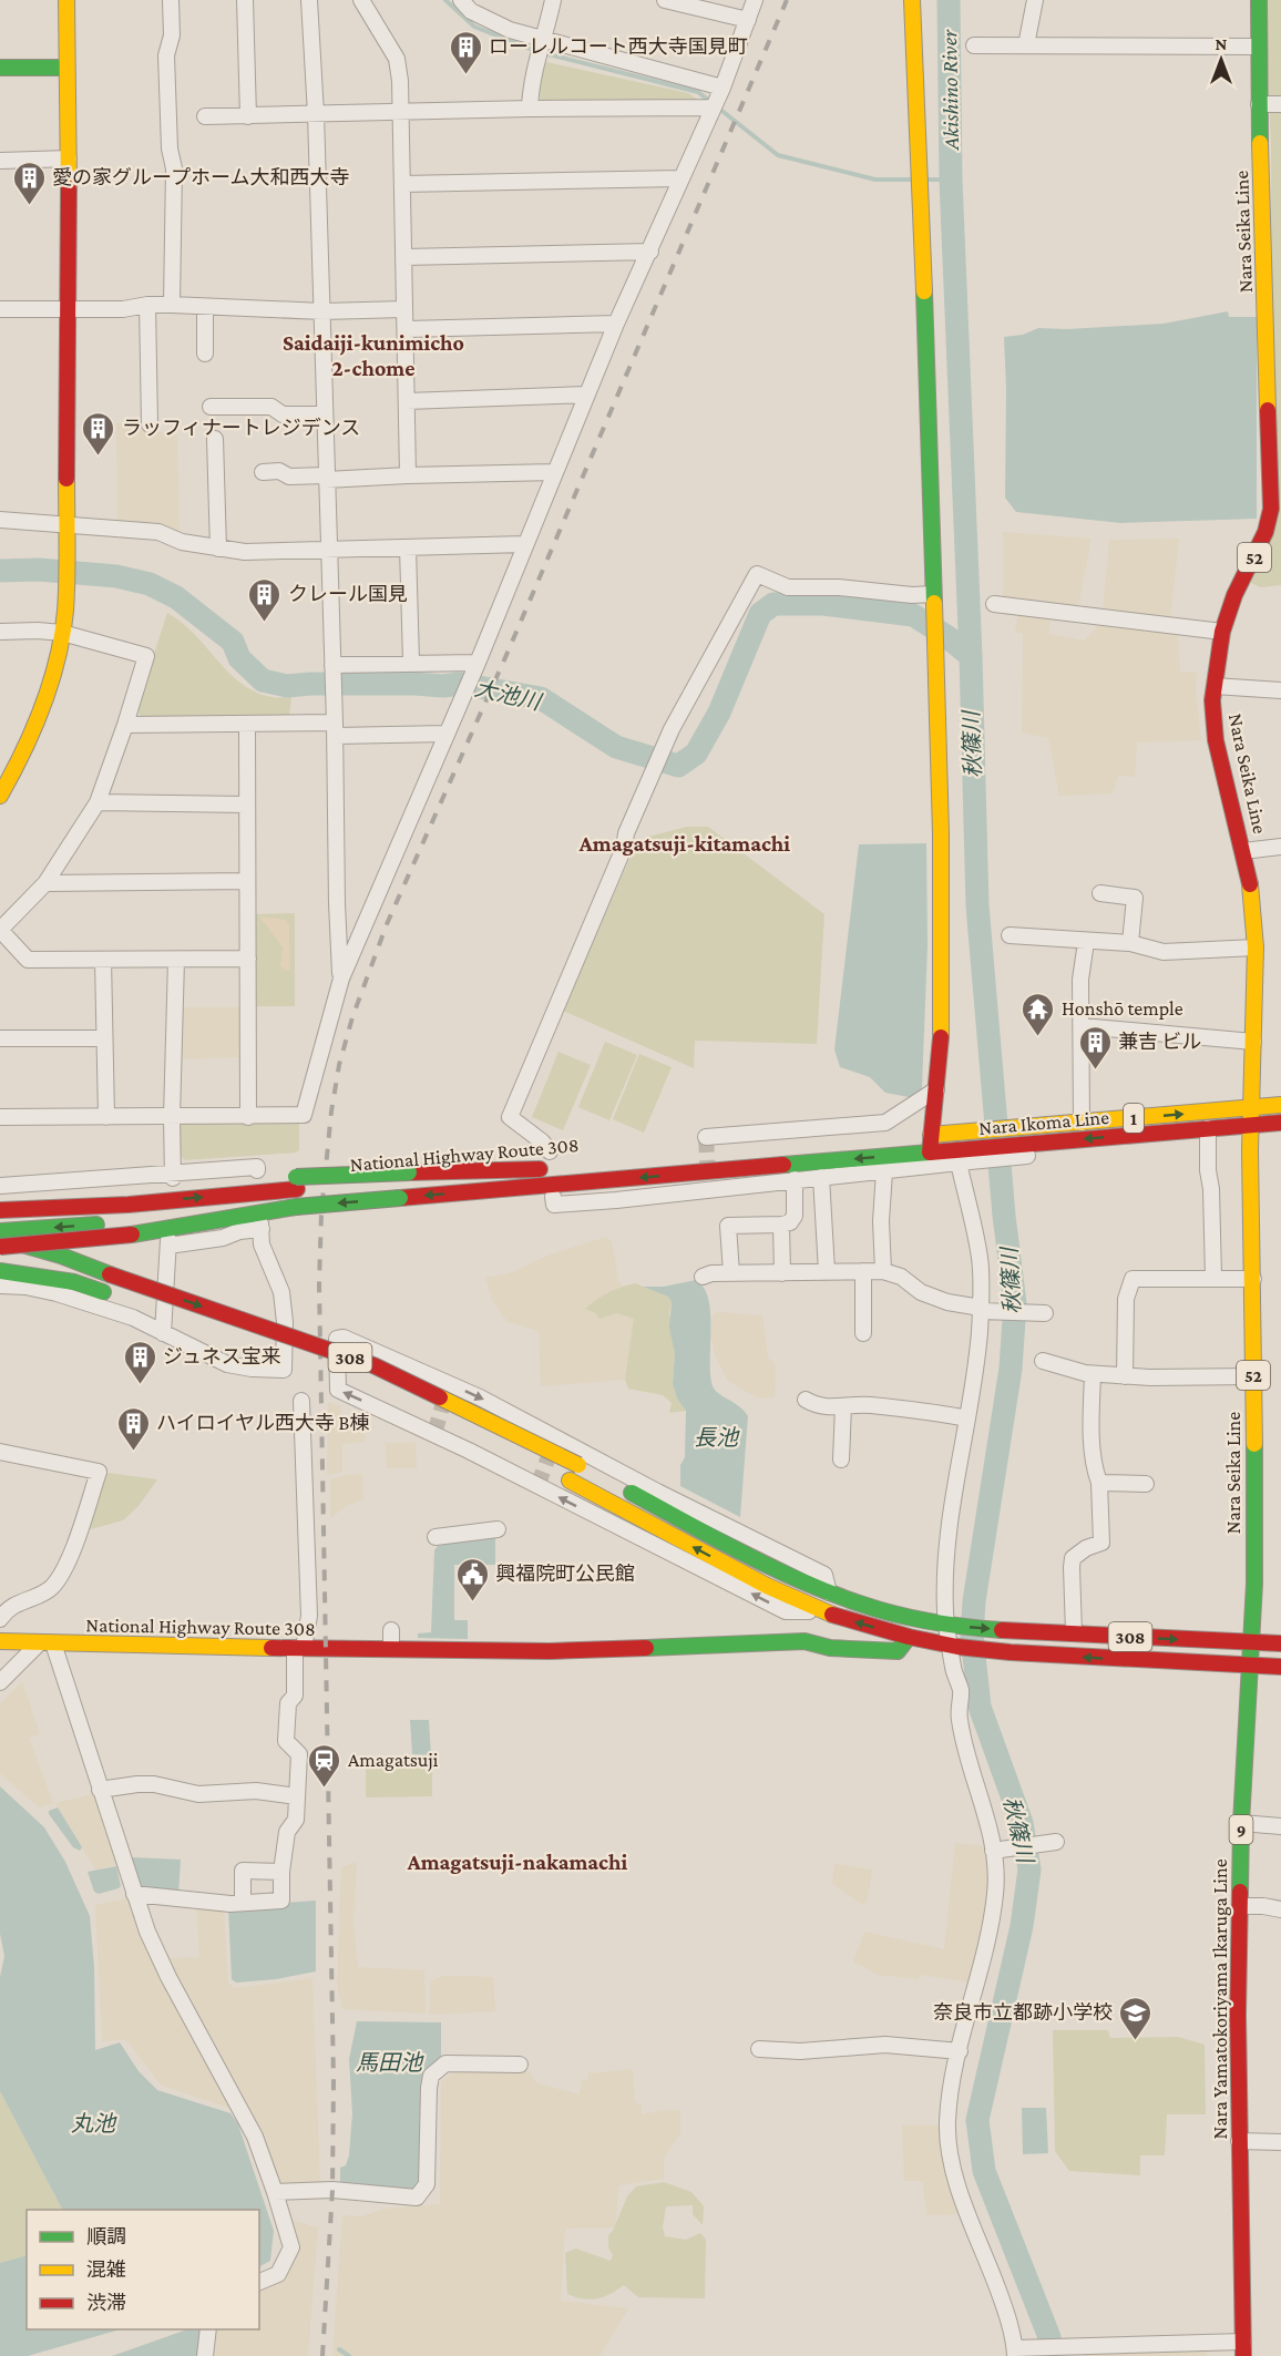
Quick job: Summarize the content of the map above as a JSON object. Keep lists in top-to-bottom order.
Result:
{
  "streets": {
    "main road": [
      "Nara Seika Line",
      "52",
      "1",
      "Nara Ikoma Line",
      "National Highway Route 308",
      "308",
      "9",
      "Nara Yamatokoriyama Ikaruga Line"
    ]
  },
  "crossings": [
    ["Nara Seika Line", "Nara Ikoma Line"],
    ["Nara Seika Line", "308"],
    ["Nara Seika Line", "Nara Yamatokoriyama Ikaruga Line"],
    ["Nara Ikoma Line", "National Highway Route 308"],
    ["National Highway Route 308", "308"],
    ["308", "Nara Yamatokoriyama Ikaruga Line"]
  ],
  "districts": ["Saidaiji-kunimicho 2-chome", "Amagatsuji-kitamachi", "Amagatsuji-nakamachi"],
  "water": [
    "Akishino River",
    "大池川",
    "秋篠川",
    "長池",
    "馬田池",
    "丸池"
  ],
  "places": {
    "building": [
      "ローレルコート西大寺国見町",
      "愛の家グループホーム大和西大寺",
      "ラッフィナートレジデンス",
      "クレール国見",
      "兼吉 ビル",
      "ジュネス宝来",
      "ハイロイヤル西大寺 B棟"
    ],
    "temple": ["Honshō temple"],
    "public building": ["興福院町公民館"],
    "station": ["Amagatsuji"],
    "school or university": ["奈良市立都跡小学校"]
  },
  "legend": ["順調", "混雑", "渋滞"],
  "north": "top"
}
